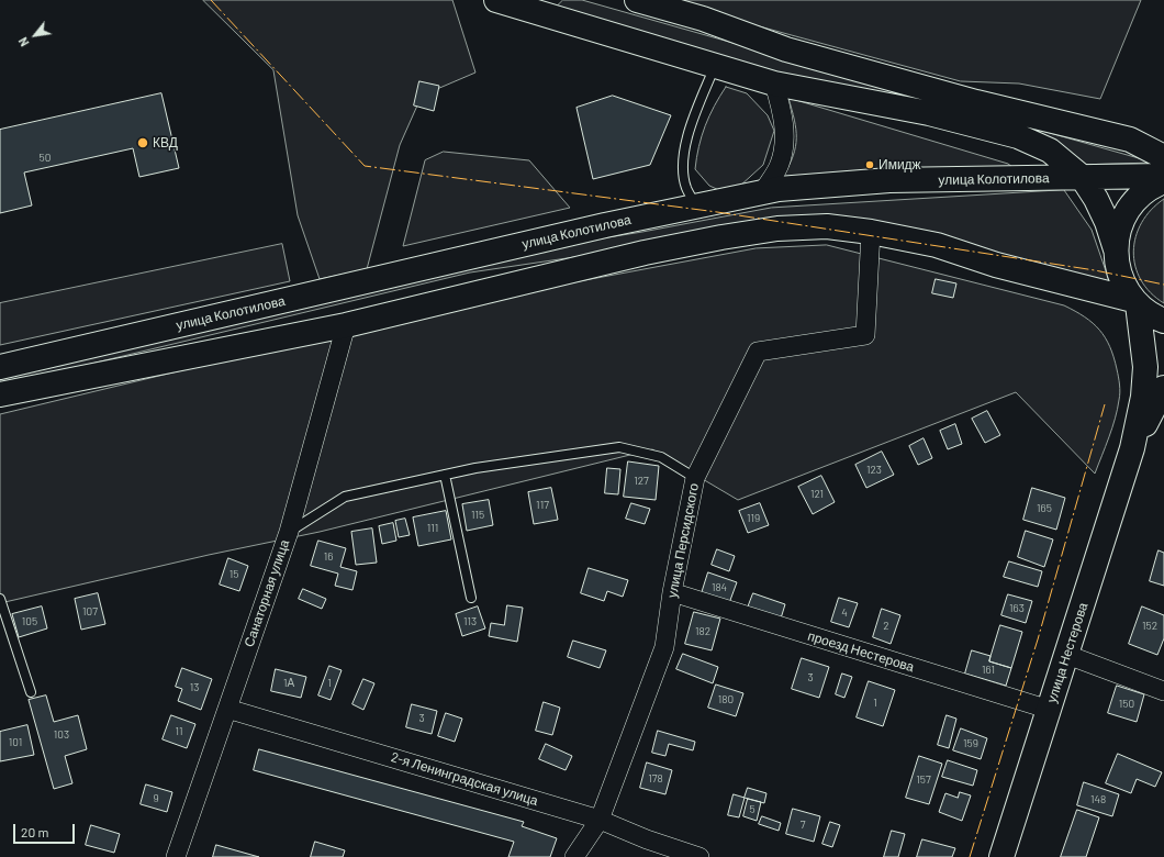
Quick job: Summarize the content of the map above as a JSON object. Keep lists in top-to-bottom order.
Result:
{
  "streets": {
    "main road": ["улица Колотилова", "улица Нестерова"],
    "street": [
      "улица Персидского",
      "Санаторная улица",
      "проезд Нестерова",
      "2-я Ленинградская улица"
    ]
  },
  "crossings": [
    ["улица Персидского", "проезд Нестерова"],
    ["улица Персидского", "2-я Ленинградская улица"],
    ["Санаторная улица", "2-я Ленинградская улица"],
    ["проезд Нестерова", "улица Нестерова"]
  ],
  "places": ["КВД", "Имидж"],
  "house_numbers": [
    "50",
    "123",
    "127",
    "121",
    "117",
    "165",
    "115",
    "119",
    "111",
    "16",
    "15",
    "184",
    "163",
    "107",
    "4",
    "105",
    "113",
    "2",
    "152",
    "182",
    "161",
    "3",
    "1А",
    "1",
    "13",
    "180",
    "1",
    "150",
    "3",
    "11",
    "103",
    "101",
    "159",
    "178",
    "157",
    "9",
    "148",
    "5",
    "7"
  ],
  "scale_bar": "20 m",
  "north": "bottom left"
}
